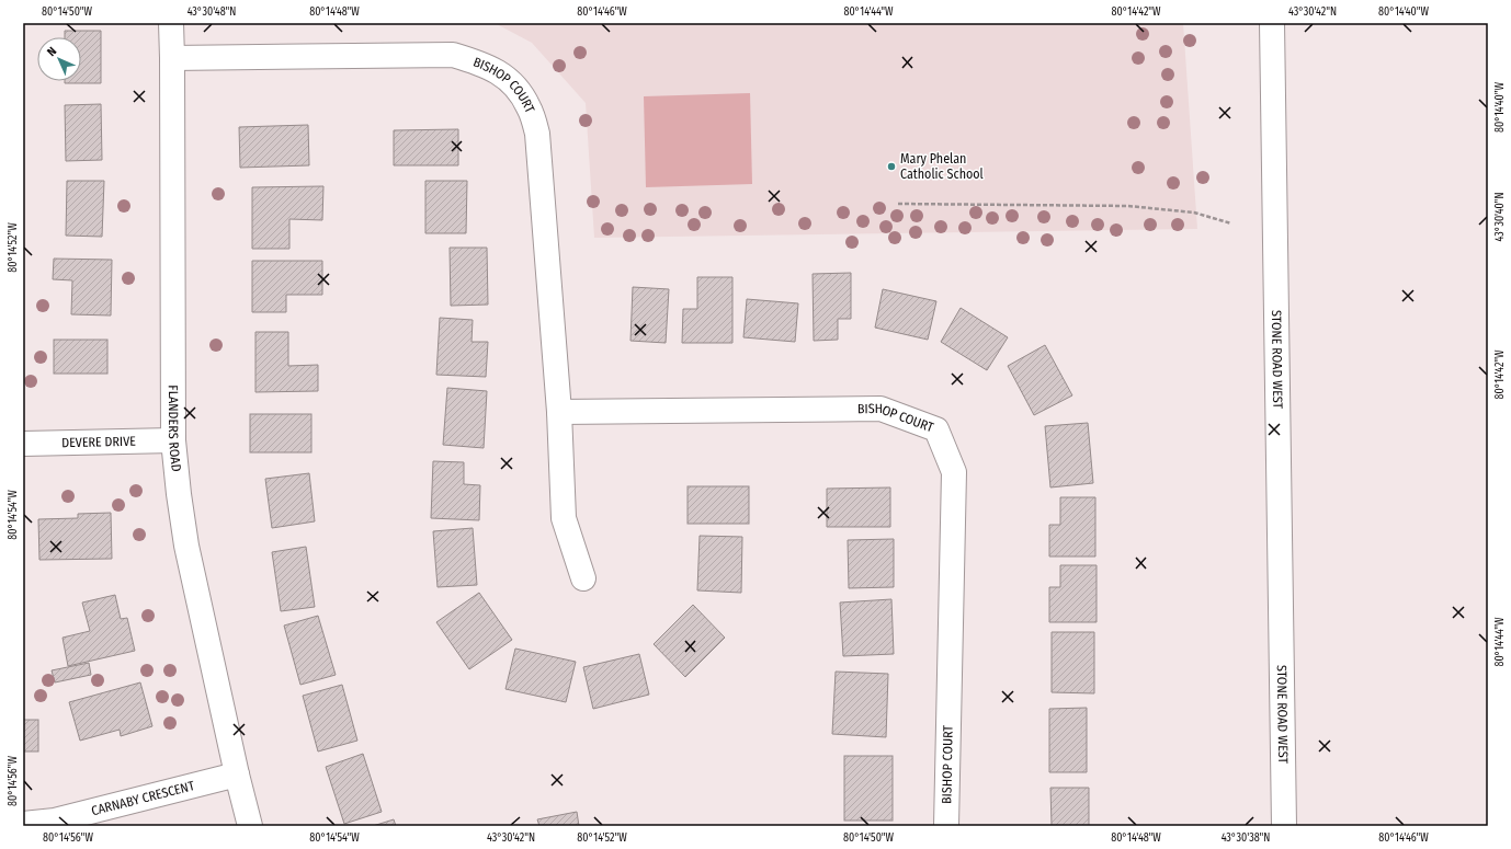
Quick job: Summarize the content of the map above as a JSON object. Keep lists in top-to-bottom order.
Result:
{
  "streets": {
    "street": [
      "BISHOP COURT",
      "STONE ROAD WEST",
      "FLANDERS ROAD",
      "DEVERE DRIVE",
      "CARNABY CRESCENT"
    ]
  },
  "crossings": [
    ["BISHOP COURT", "FLANDERS ROAD"],
    ["FLANDERS ROAD", "DEVERE DRIVE"],
    ["FLANDERS ROAD", "CARNABY CRESCENT"]
  ],
  "places": ["Mary Phelan Catholic School"],
  "north": "top left",
  "coordinates": [
    "80°14'50\"W",
    "43°30'48\"N",
    "80°14'48\"W",
    "80°14'46\"W",
    "80°14'44\"W",
    "80°14'42\"W",
    "43°30'42\"N",
    "80°14'40\"W",
    "43°30'40\"N",
    "80°14'52\"W",
    "80°14'54\"W",
    "80°14'56\"W",
    "43°30'38\"N"
  ]
}
